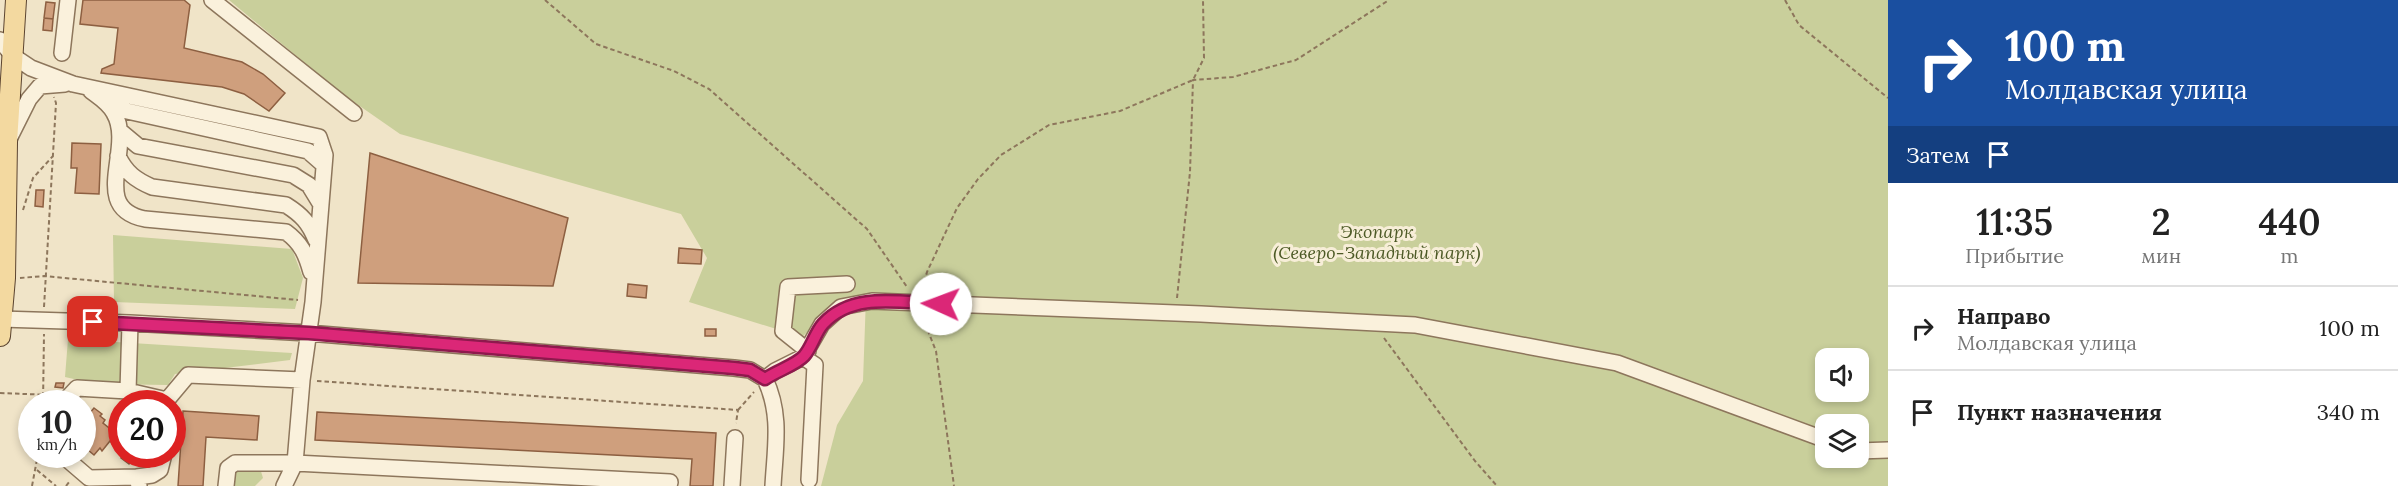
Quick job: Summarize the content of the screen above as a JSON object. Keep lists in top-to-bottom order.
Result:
{
  "parks": ["Экопарк (Северо-Западный парк)"],
  "page": {
    "turn": ["100 m", "Молдавская улица"],
    "then": "Затем",
    "eta": [
      "11:35",
      "Прибытие",
      "2",
      "мин",
      "440",
      "m"
    ],
    "list": [
      {
        "name": "Направо",
        "note": "Молдавская улица",
        "value": "100 m"
      },
      {
        "name": "Пункт назначения",
        "value": "340 m"
      }
    ],
    "speed": "10 km/h",
    "limit": "20"
  }
}
